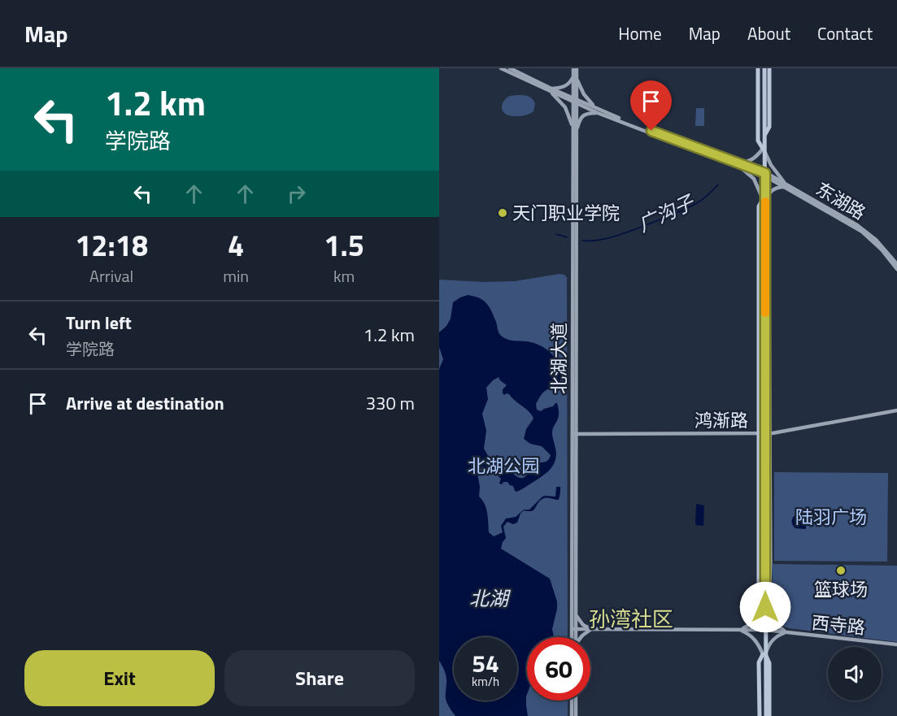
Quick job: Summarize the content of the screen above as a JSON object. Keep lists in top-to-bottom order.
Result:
{
  "streets": {
    "main road": [
      "东湖路",
      "北湖大道",
      "鸿渐路",
      "西寺路"
    ]
  },
  "crossings": [
    ["东湖路", "北湖大道"],
    ["北湖大道", "鸿渐路"],
    ["北湖大道", "西寺路"]
  ],
  "districts": ["孙湾社区"],
  "water": ["广沟子", "北湖"],
  "parks": ["北湖公园", "陆羽广场"],
  "places": ["天门职业学院", "篮球场"],
  "page": {
    "header": "Map",
    "nav": [
      "Home",
      "Map",
      "About",
      "Contact"
    ],
    "turn": ["1.2 km", "学院路"],
    "eta": [
      "12:18",
      "Arrival",
      "4",
      "min",
      "1.5",
      "km"
    ],
    "list": [
      {
        "name": "Turn left",
        "note": "学院路",
        "value": "1.2 km"
      },
      {
        "name": "Arrive at destination",
        "value": "330 m"
      }
    ],
    "speed": "54 km/h",
    "limit": "60",
    "buttons": ["Exit", "Share"]
  }
}
